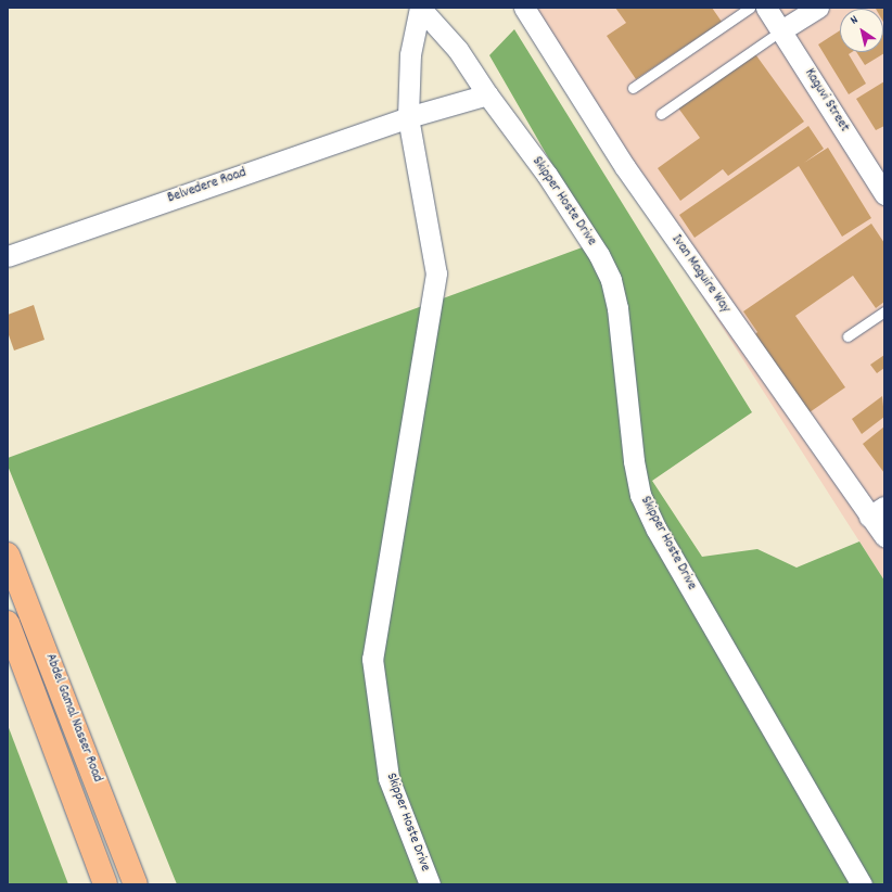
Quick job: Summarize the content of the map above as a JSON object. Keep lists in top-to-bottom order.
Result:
{
  "streets": {
    "highway": ["Abdel Gamal Nasser Road"],
    "street": [
      "Kaguvi Street",
      "Belvedere Road",
      "Skipper Hoste Drive",
      "Ivan Maguire Way"
    ]
  },
  "crossings": [
    ["Belvedere Road", "Skipper Hoste Drive"]
  ],
  "north": "top left"
}
